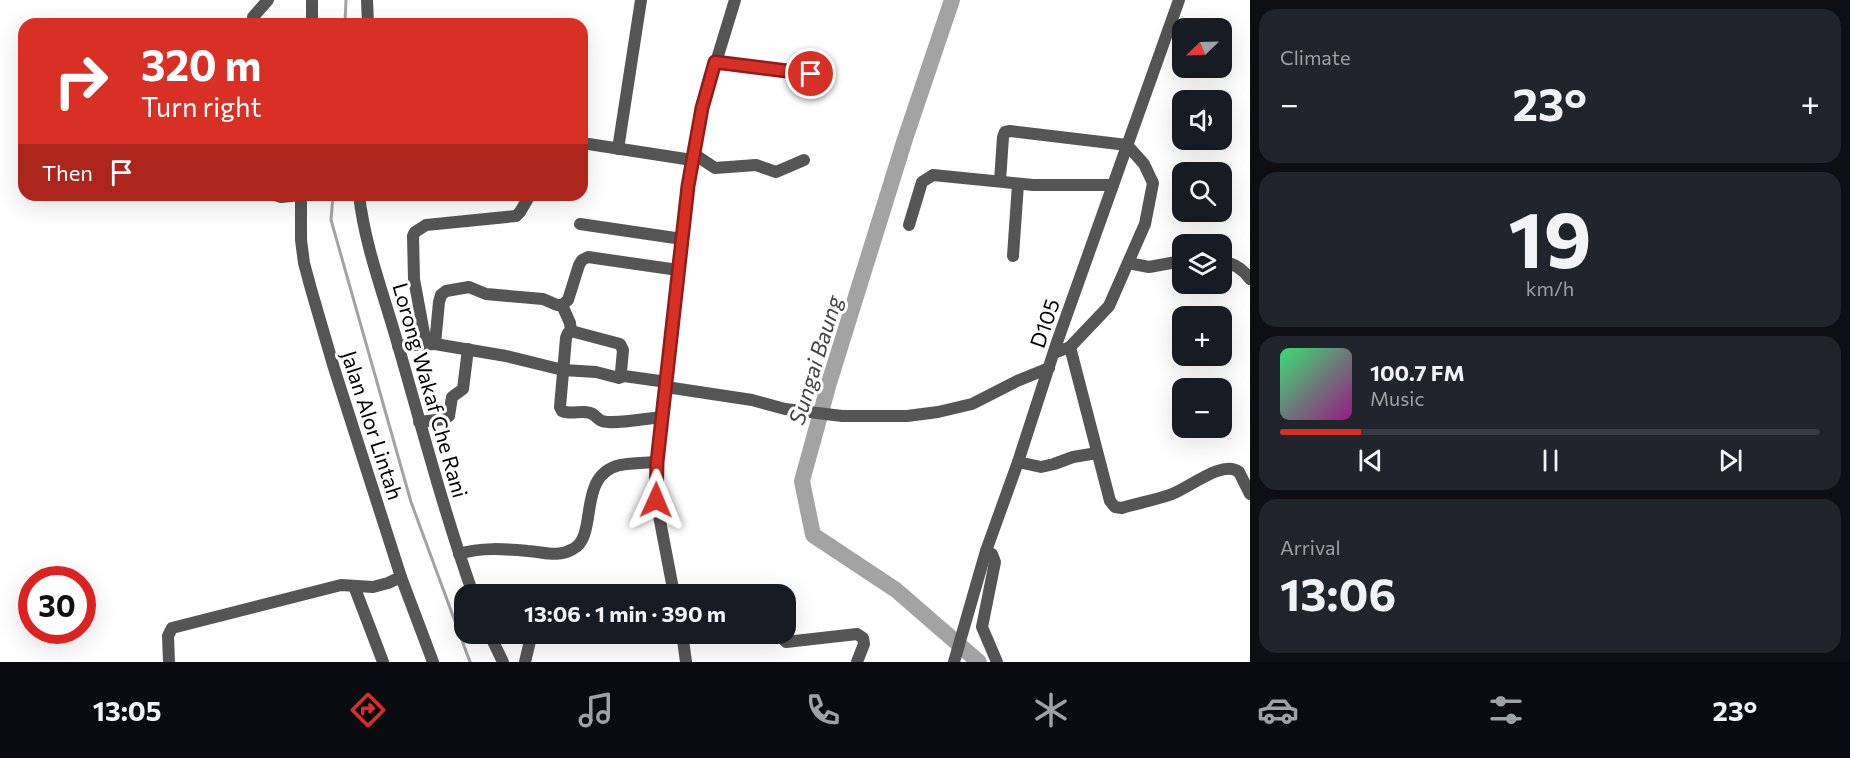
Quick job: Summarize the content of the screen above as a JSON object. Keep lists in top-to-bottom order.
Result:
{
  "streets": {
    "street": ["D105", "Lorong Wakaf Che Rani", "Jalan Alor Lintah"]
  },
  "water": ["Sungai Baung"],
  "north": "bottom left",
  "page": {
    "tile": [
      "Climate",
      ["19", "km/h"],
      ["Arrival", "13:06"]
    ],
    "map_buttons": ["+", "−"],
    "turn": ["320 m", "Turn right"],
    "heat": ["−", "23°", "+"],
    "then": "Then",
    "song": ["100.7 FM", "Music"],
    "limit": "30",
    "trip": "13:06 · 1 min · 390 m",
    "tabs": ["13:05", "23°"]
  }
}
